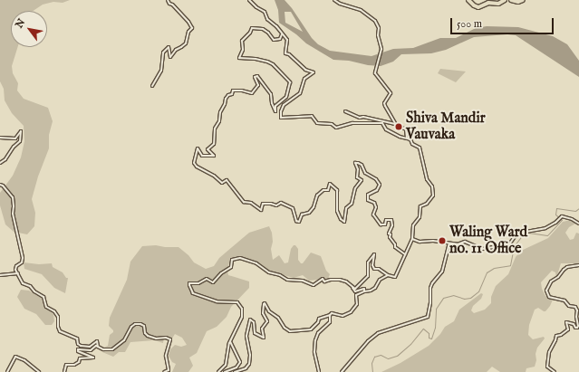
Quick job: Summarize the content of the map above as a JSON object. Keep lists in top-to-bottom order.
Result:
{
  "places": ["Shiva Mandir Vauvaka", "Waling Ward no. 11 Office"],
  "scale_bar": "500 m",
  "north": "top left"
}
